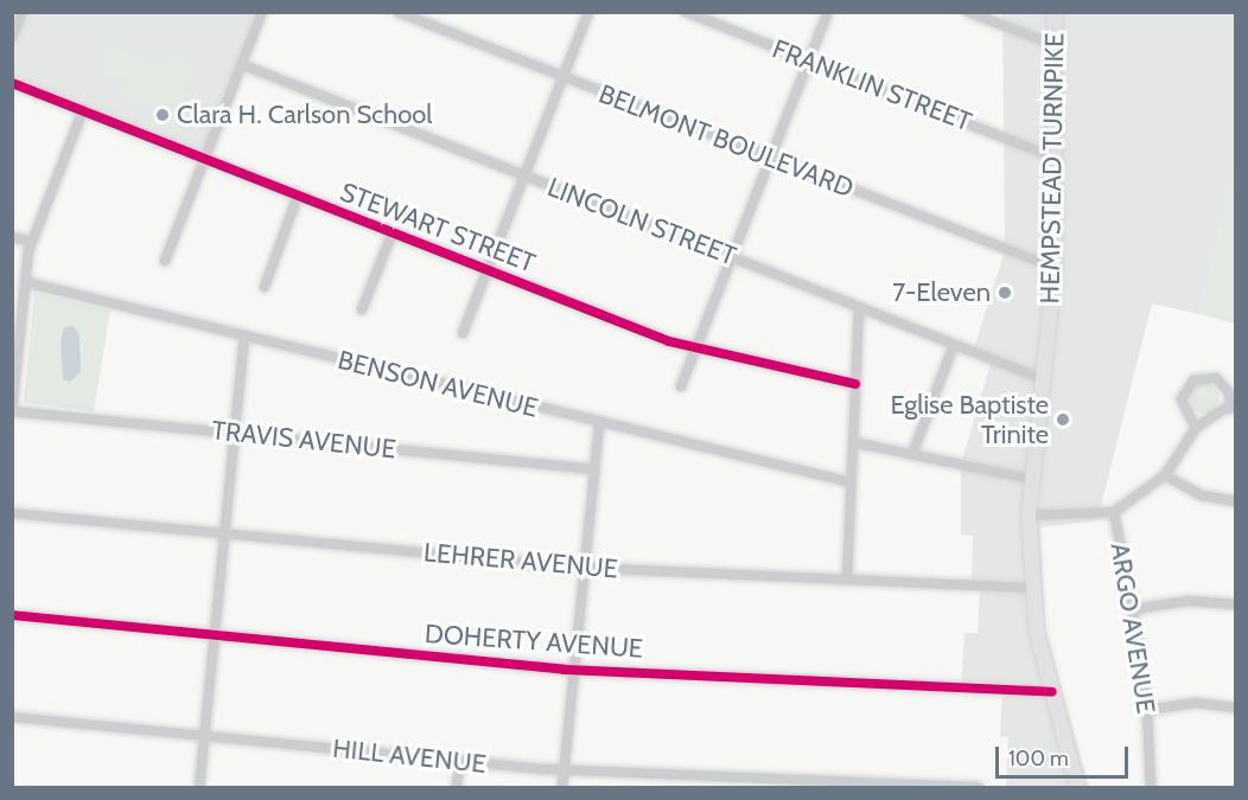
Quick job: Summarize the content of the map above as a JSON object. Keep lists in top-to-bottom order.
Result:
{
  "streets": {
    "main road": ["HEMPSTEAD TURNPIKE"],
    "street": [
      "FRANKLIN STREET",
      "BELMONT BOULEVARD",
      "LINCOLN STREET",
      "STEWART STREET",
      "BENSON AVENUE",
      "TRAVIS AVENUE",
      "LEHRER AVENUE",
      "ARGO AVENUE",
      "DOHERTY AVENUE",
      "HILL AVENUE"
    ]
  },
  "crossings": [
    ["FRANKLIN STREET", "HEMPSTEAD TURNPIKE"],
    ["BELMONT BOULEVARD", "HEMPSTEAD TURNPIKE"],
    ["HEMPSTEAD TURNPIKE", "LINCOLN STREET"],
    ["HEMPSTEAD TURNPIKE", "LEHRER AVENUE"],
    ["HEMPSTEAD TURNPIKE", "DOHERTY AVENUE"]
  ],
  "places": ["Clara H. Carlson School", "7-Eleven", "Eglise Baptiste Trinite"],
  "scale_bar": "100 m"
}
